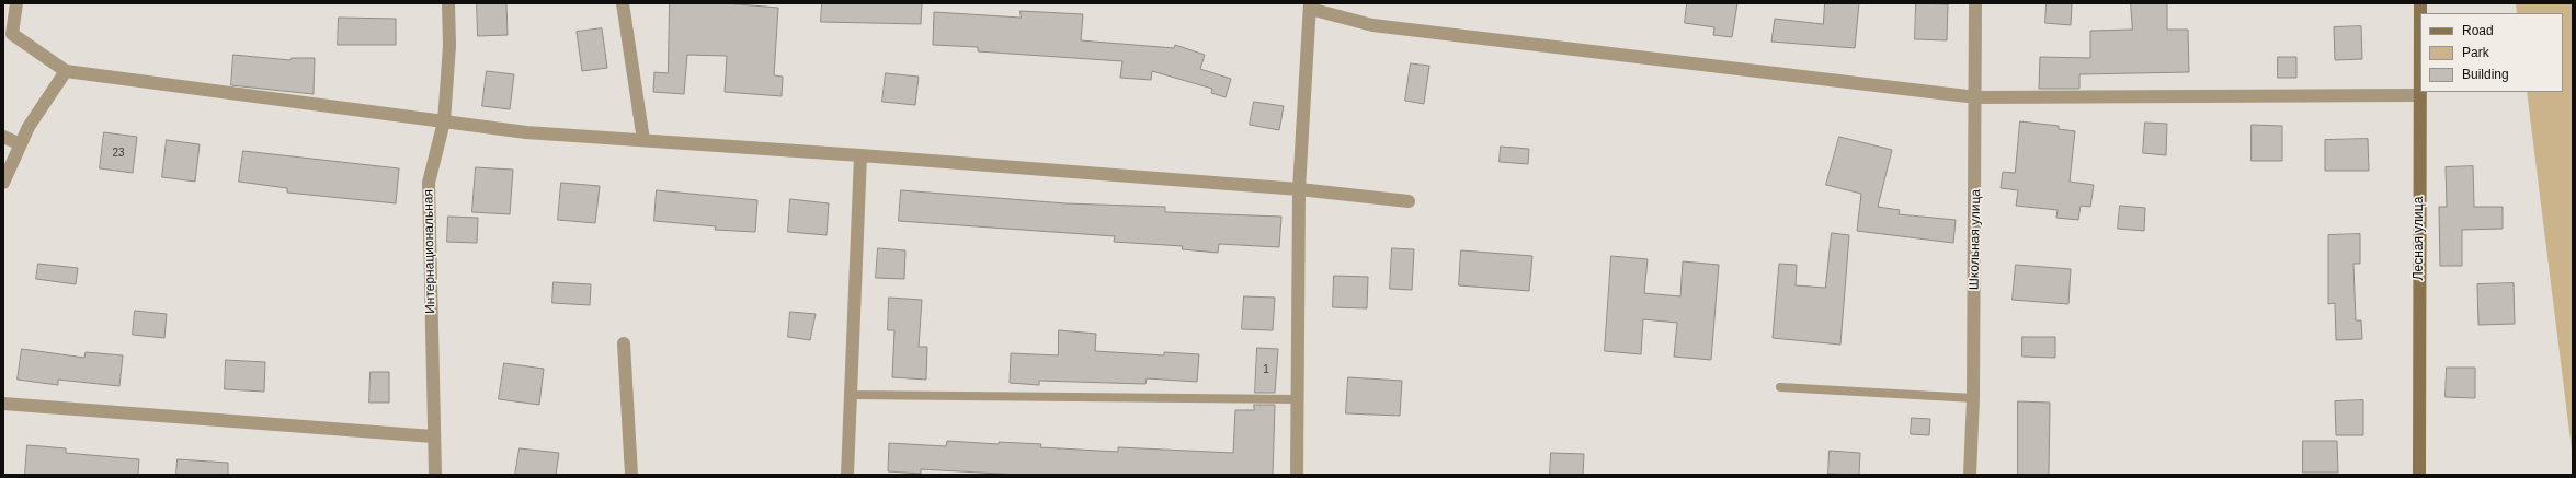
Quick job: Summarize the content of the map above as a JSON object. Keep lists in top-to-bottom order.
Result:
{
  "streets": {
    "street": ["Лесная улица", "Школьная улица", "Интернациональная"]
  },
  "house_numbers": ["23", "1"],
  "legend": ["Road", "Park", "Building"]
}
